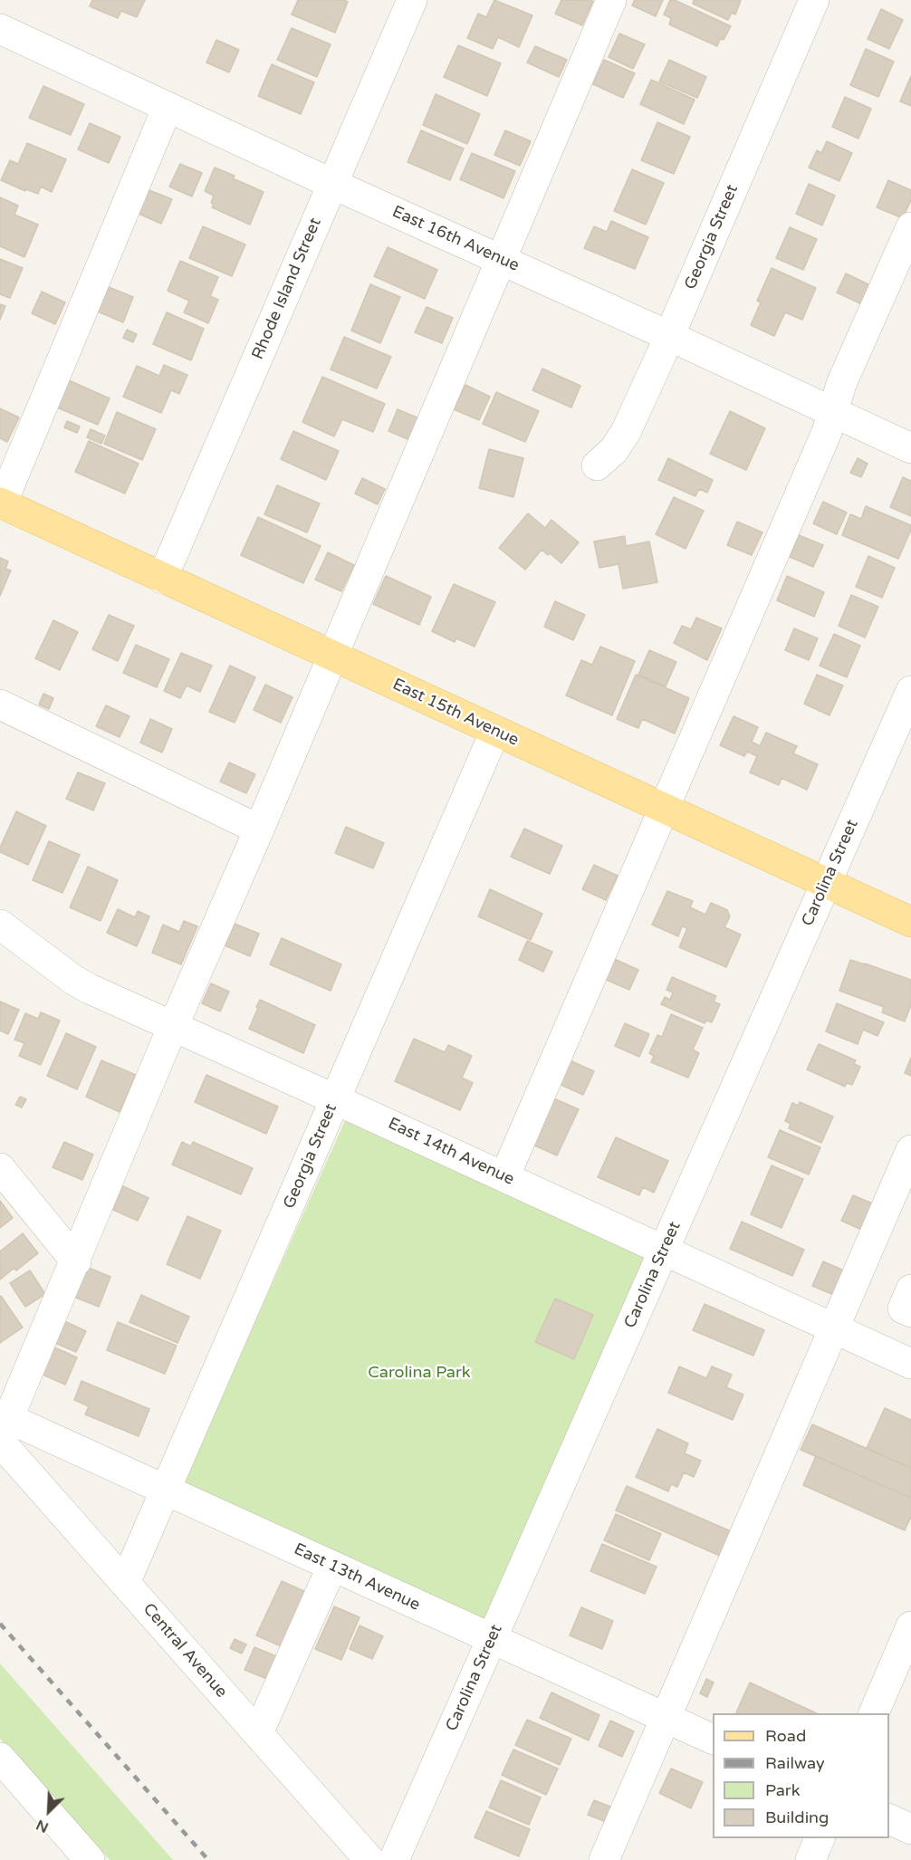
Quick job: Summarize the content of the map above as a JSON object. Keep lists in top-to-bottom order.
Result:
{
  "streets": {
    "main road": ["East 15th Avenue"],
    "street": [
      "Georgia Street",
      "East 16th Avenue",
      "Rhode Island Street",
      "Carolina Street",
      "East 14th Avenue",
      "East 13th Avenue",
      "Central Avenue"
    ]
  },
  "crossings": [
    ["Georgia Street", "East 16th Avenue"],
    ["Georgia Street", "East 15th Avenue"],
    ["Georgia Street", "East 14th Avenue"],
    ["Georgia Street", "East 13th Avenue"],
    ["Georgia Street", "Central Avenue"],
    ["East 16th Avenue", "Rhode Island Street"],
    ["Rhode Island Street", "East 15th Avenue"],
    ["East 15th Avenue", "Carolina Street"],
    ["Carolina Street", "East 14th Avenue"],
    ["Carolina Street", "East 13th Avenue"],
    ["East 13th Avenue", "Central Avenue"]
  ],
  "parks": ["Carolina Park"],
  "legend": [
    "Road",
    "Railway",
    "Park",
    "Building"
  ],
  "north": "bottom left"
}
